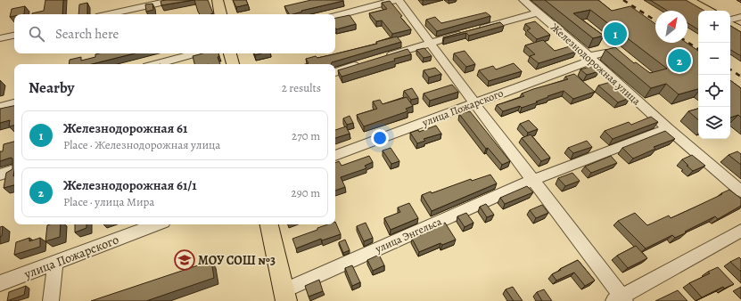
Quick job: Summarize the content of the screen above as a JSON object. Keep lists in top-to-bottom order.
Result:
{
  "streets": {
    "street": ["Железнодорожная улица", "улица Пожарского", "улица Энгельса"]
  },
  "crossings": [
    ["Железнодорожная улица", "улица Пожарского"]
  ],
  "places": {
    "school or university": ["МОУ СОШ №3"]
  },
  "north": "top right",
  "page": {
    "map_buttons": ["+", "−"],
    "search": "Search here",
    "pins": ["1", "2"],
    "heading": ["Nearby", "2 results"],
    "list": [
      {
        "mark": "1",
        "name": "Железнодорожная 61",
        "note": "Place · Железнодорожная улица",
        "value": "270 m"
      },
      {
        "mark": "2",
        "name": "Железнодорожная 61/1",
        "note": "Place · улица Мира",
        "value": "290 m"
      }
    ]
  }
}
